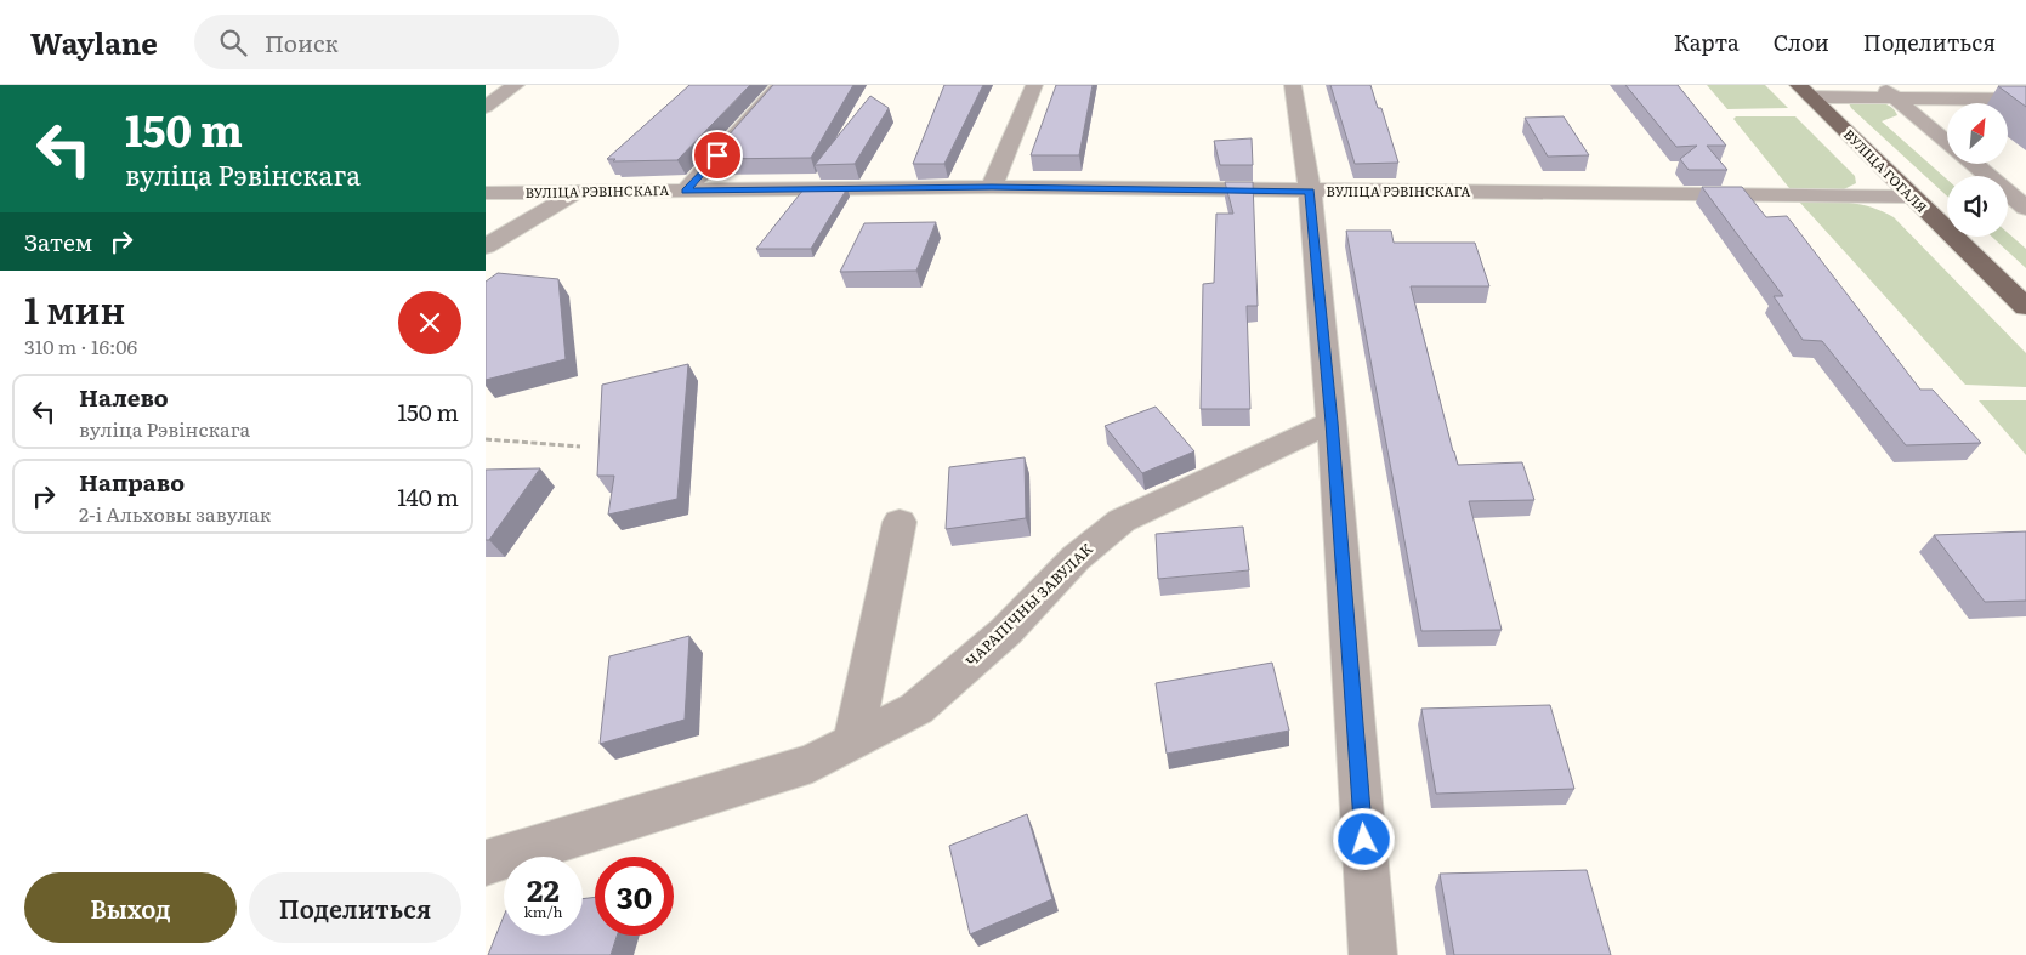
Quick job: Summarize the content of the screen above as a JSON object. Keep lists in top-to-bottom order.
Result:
{
  "streets": {
    "main road": ["ВУЛІЦА ГОГАЛЯ"],
    "street": ["ВУЛІЦА РЭВІНСКАГА", "ЧАРАПІЧНЫ ЗАВУЛАК"]
  },
  "crossings": [
    ["ВУЛІЦА ГОГАЛЯ", "ВУЛІЦА РЭВІНСКАГА"]
  ],
  "north": "top right",
  "page": {
    "header": "Waylane",
    "search": "Поиск",
    "nav": ["Карта", "Слои", "Поделиться"],
    "turn": ["150 m", "вуліца Рэвінскага"],
    "then": "Затем",
    "heading": ["1 мин", "310 m · 16:06"],
    "list": [
      {
        "name": "Налево",
        "note": "вуліца Рэвінскага",
        "value": "150 m"
      },
      {
        "name": "Направо",
        "note": "2-і Альховы завулак",
        "value": "140 m"
      }
    ],
    "speed": "22 km/h",
    "limit": "30",
    "buttons": ["Выход", "Поделиться"]
  }
}
